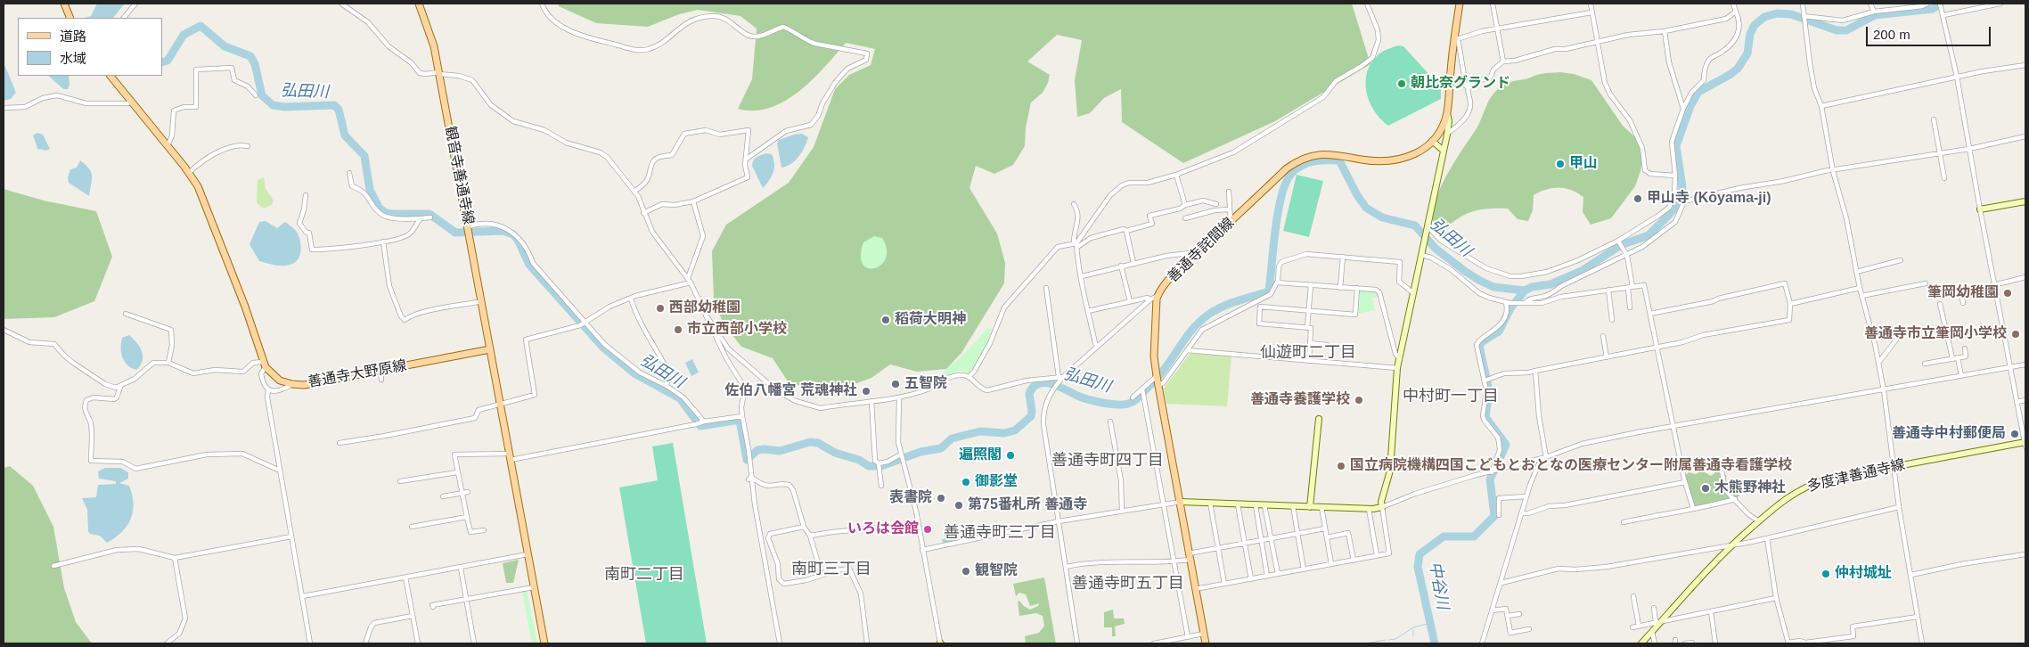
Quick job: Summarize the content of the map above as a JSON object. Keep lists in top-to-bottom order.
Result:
{
  "streets": {
    "main road": ["観音寺善通寺線", "善通寺詫間線", "善通寺大野原線"],
    "street": ["多度津善通寺線"]
  },
  "crossings": [
    ["観音寺善通寺線", "善通寺大野原線"]
  ],
  "districts": [
    "仙遊町二丁目",
    "中村町一丁目",
    "善通寺町四丁目",
    "善通寺町三丁目",
    "南町三丁目",
    "南町二丁目",
    "善通寺町五丁目"
  ],
  "water": ["弘田川", "中谷川"],
  "places": [
    "朝比奈グランド",
    "甲山",
    "甲山寺 (Kōyama-ji)",
    "筆岡幼稚園",
    "西部幼稚園",
    "稻荷大明神",
    "市立西部小学校",
    "善通寺市立筆岡小学校",
    "五智院",
    "佐伯八幡宮 荒魂神社",
    "善通寺養護学校",
    "善通寺中村郵便局",
    "遍照閣",
    "国立病院機構四国こどもとおとなの医療センター附属善通寺看護学校",
    "御影堂",
    "木熊野神社",
    "表書院",
    "第75番札所 善通寺",
    "いろは会館",
    "観智院",
    "仲村城址"
  ],
  "legend": ["道路", "水域"],
  "scale_bar": "200 m"
}
